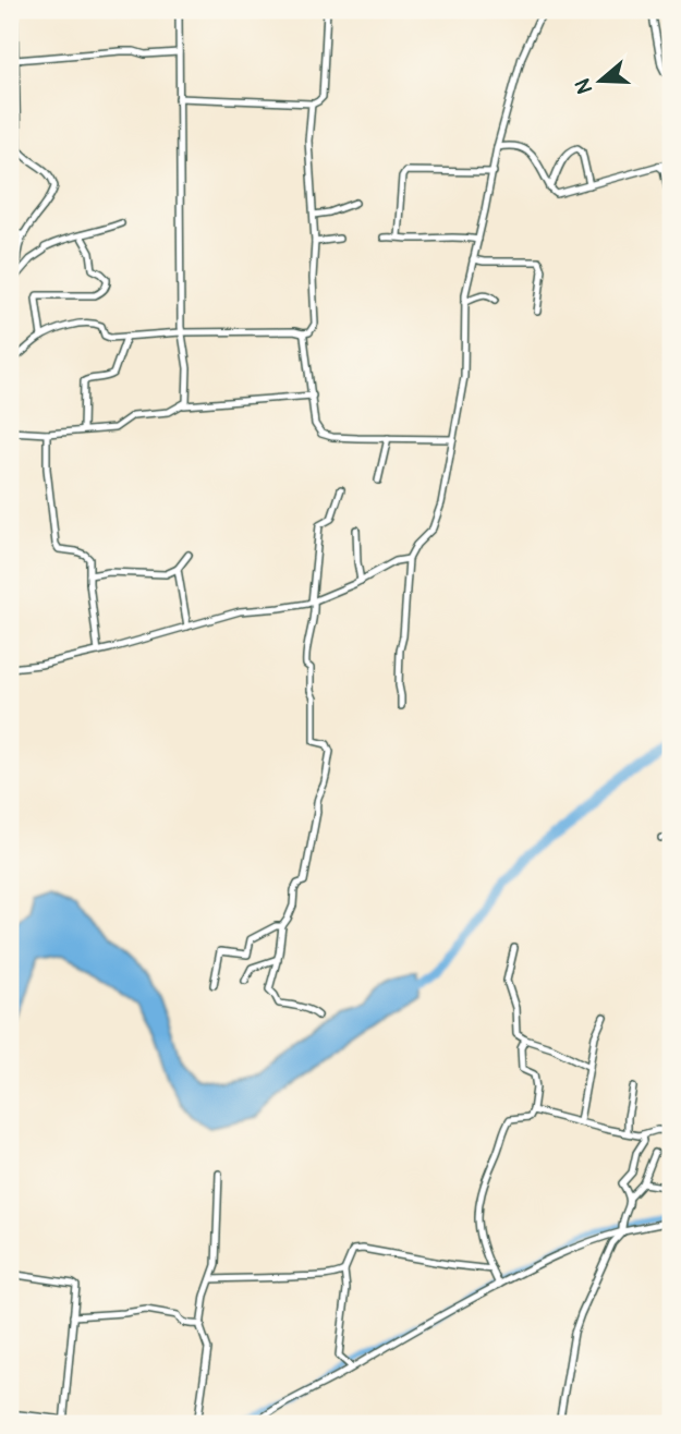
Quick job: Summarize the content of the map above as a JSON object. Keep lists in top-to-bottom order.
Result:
{
  "north": "left"
}
